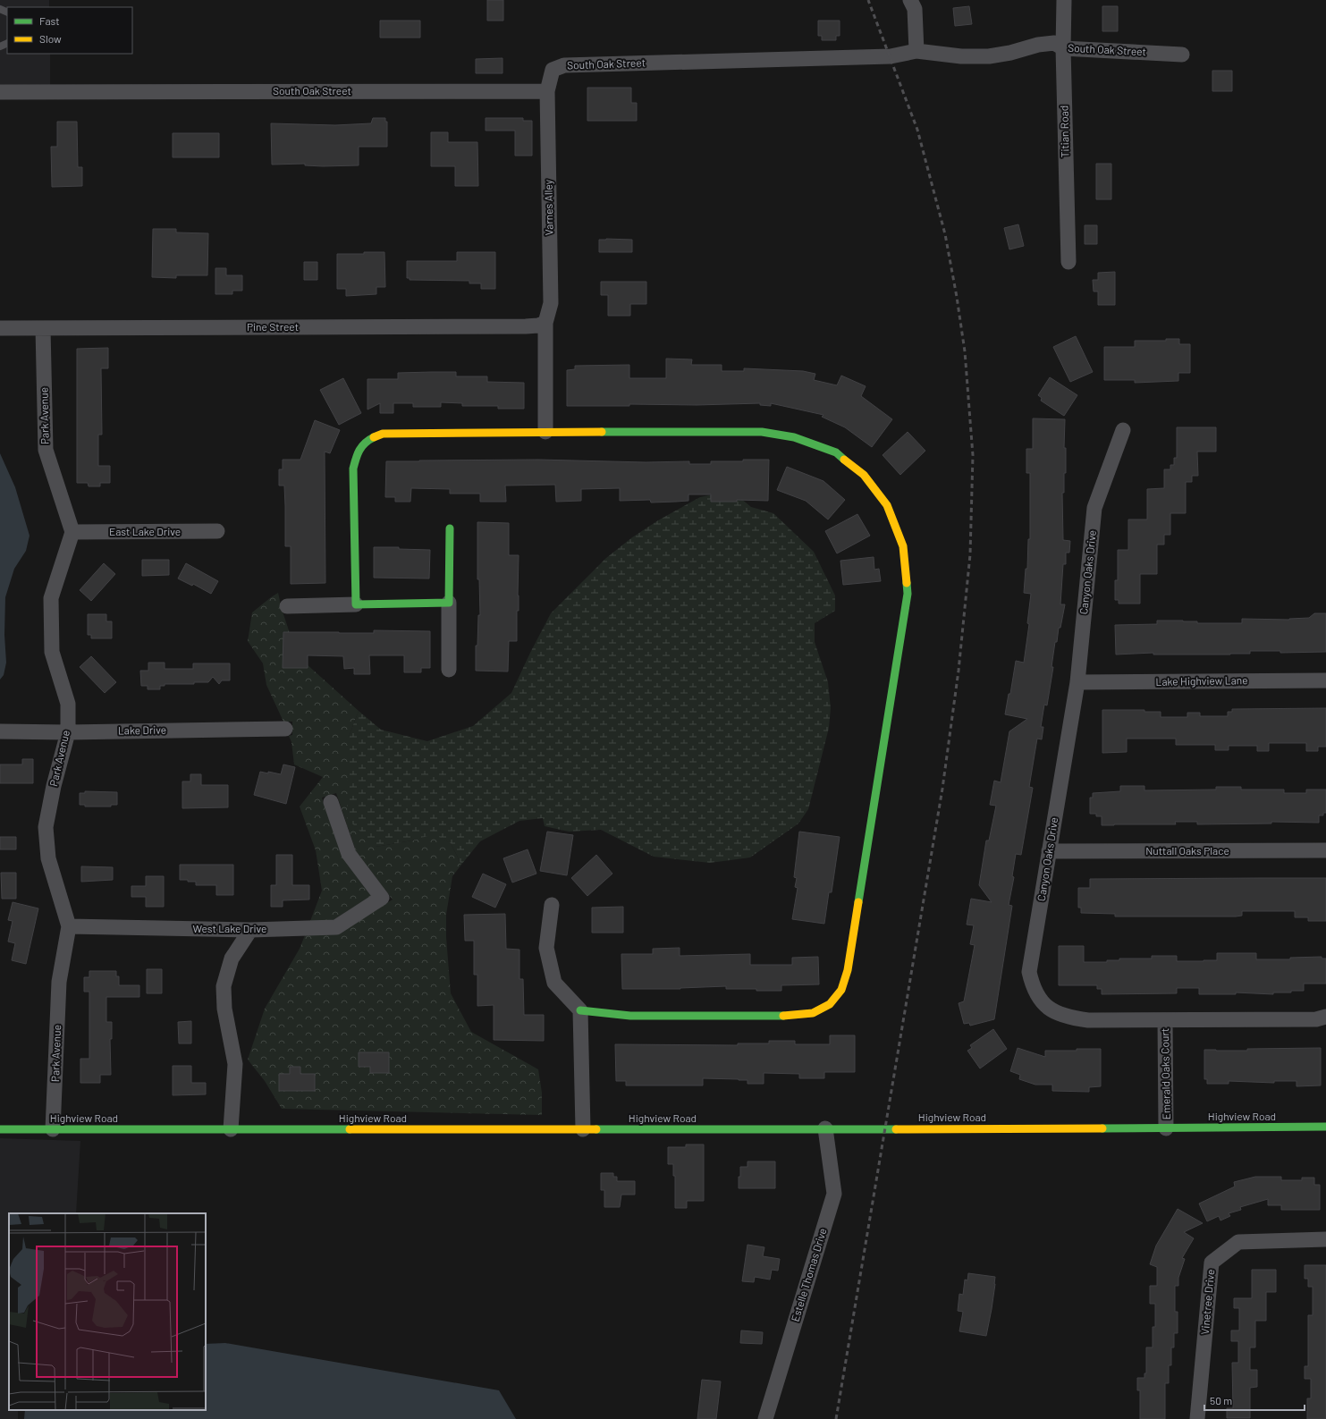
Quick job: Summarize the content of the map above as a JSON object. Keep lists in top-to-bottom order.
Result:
{
  "streets": {
    "street": [
      "South Oak Street",
      "Titian Road",
      "Varnes Alley",
      "Pine Street",
      "Park Avenue",
      "East Lake Drive",
      "Canyon Oaks Drive",
      "Lake Highview Lane",
      "Lake Drive",
      "Nuttall Oaks Place",
      "West Lake Drive",
      "Emerald Oaks Court",
      "Highview Road",
      "Estelle Thomas Drive",
      "Vinetree Drive"
    ]
  },
  "crossings": [
    ["South Oak Street", "Titian Road"],
    ["South Oak Street", "Varnes Alley"],
    ["Varnes Alley", "Pine Street"],
    ["Pine Street", "Park Avenue"],
    ["Park Avenue", "East Lake Drive"],
    ["Park Avenue", "Lake Drive"],
    ["Park Avenue", "West Lake Drive"],
    ["Park Avenue", "Highview Road"],
    ["Canyon Oaks Drive", "Lake Highview Lane"],
    ["Canyon Oaks Drive", "Nuttall Oaks Place"],
    ["Canyon Oaks Drive", "Emerald Oaks Court"],
    ["Emerald Oaks Court", "Highview Road"],
    ["Highview Road", "Estelle Thomas Drive"]
  ],
  "legend": ["Fast", "Slow"],
  "scale_bar": "50 m"
}
